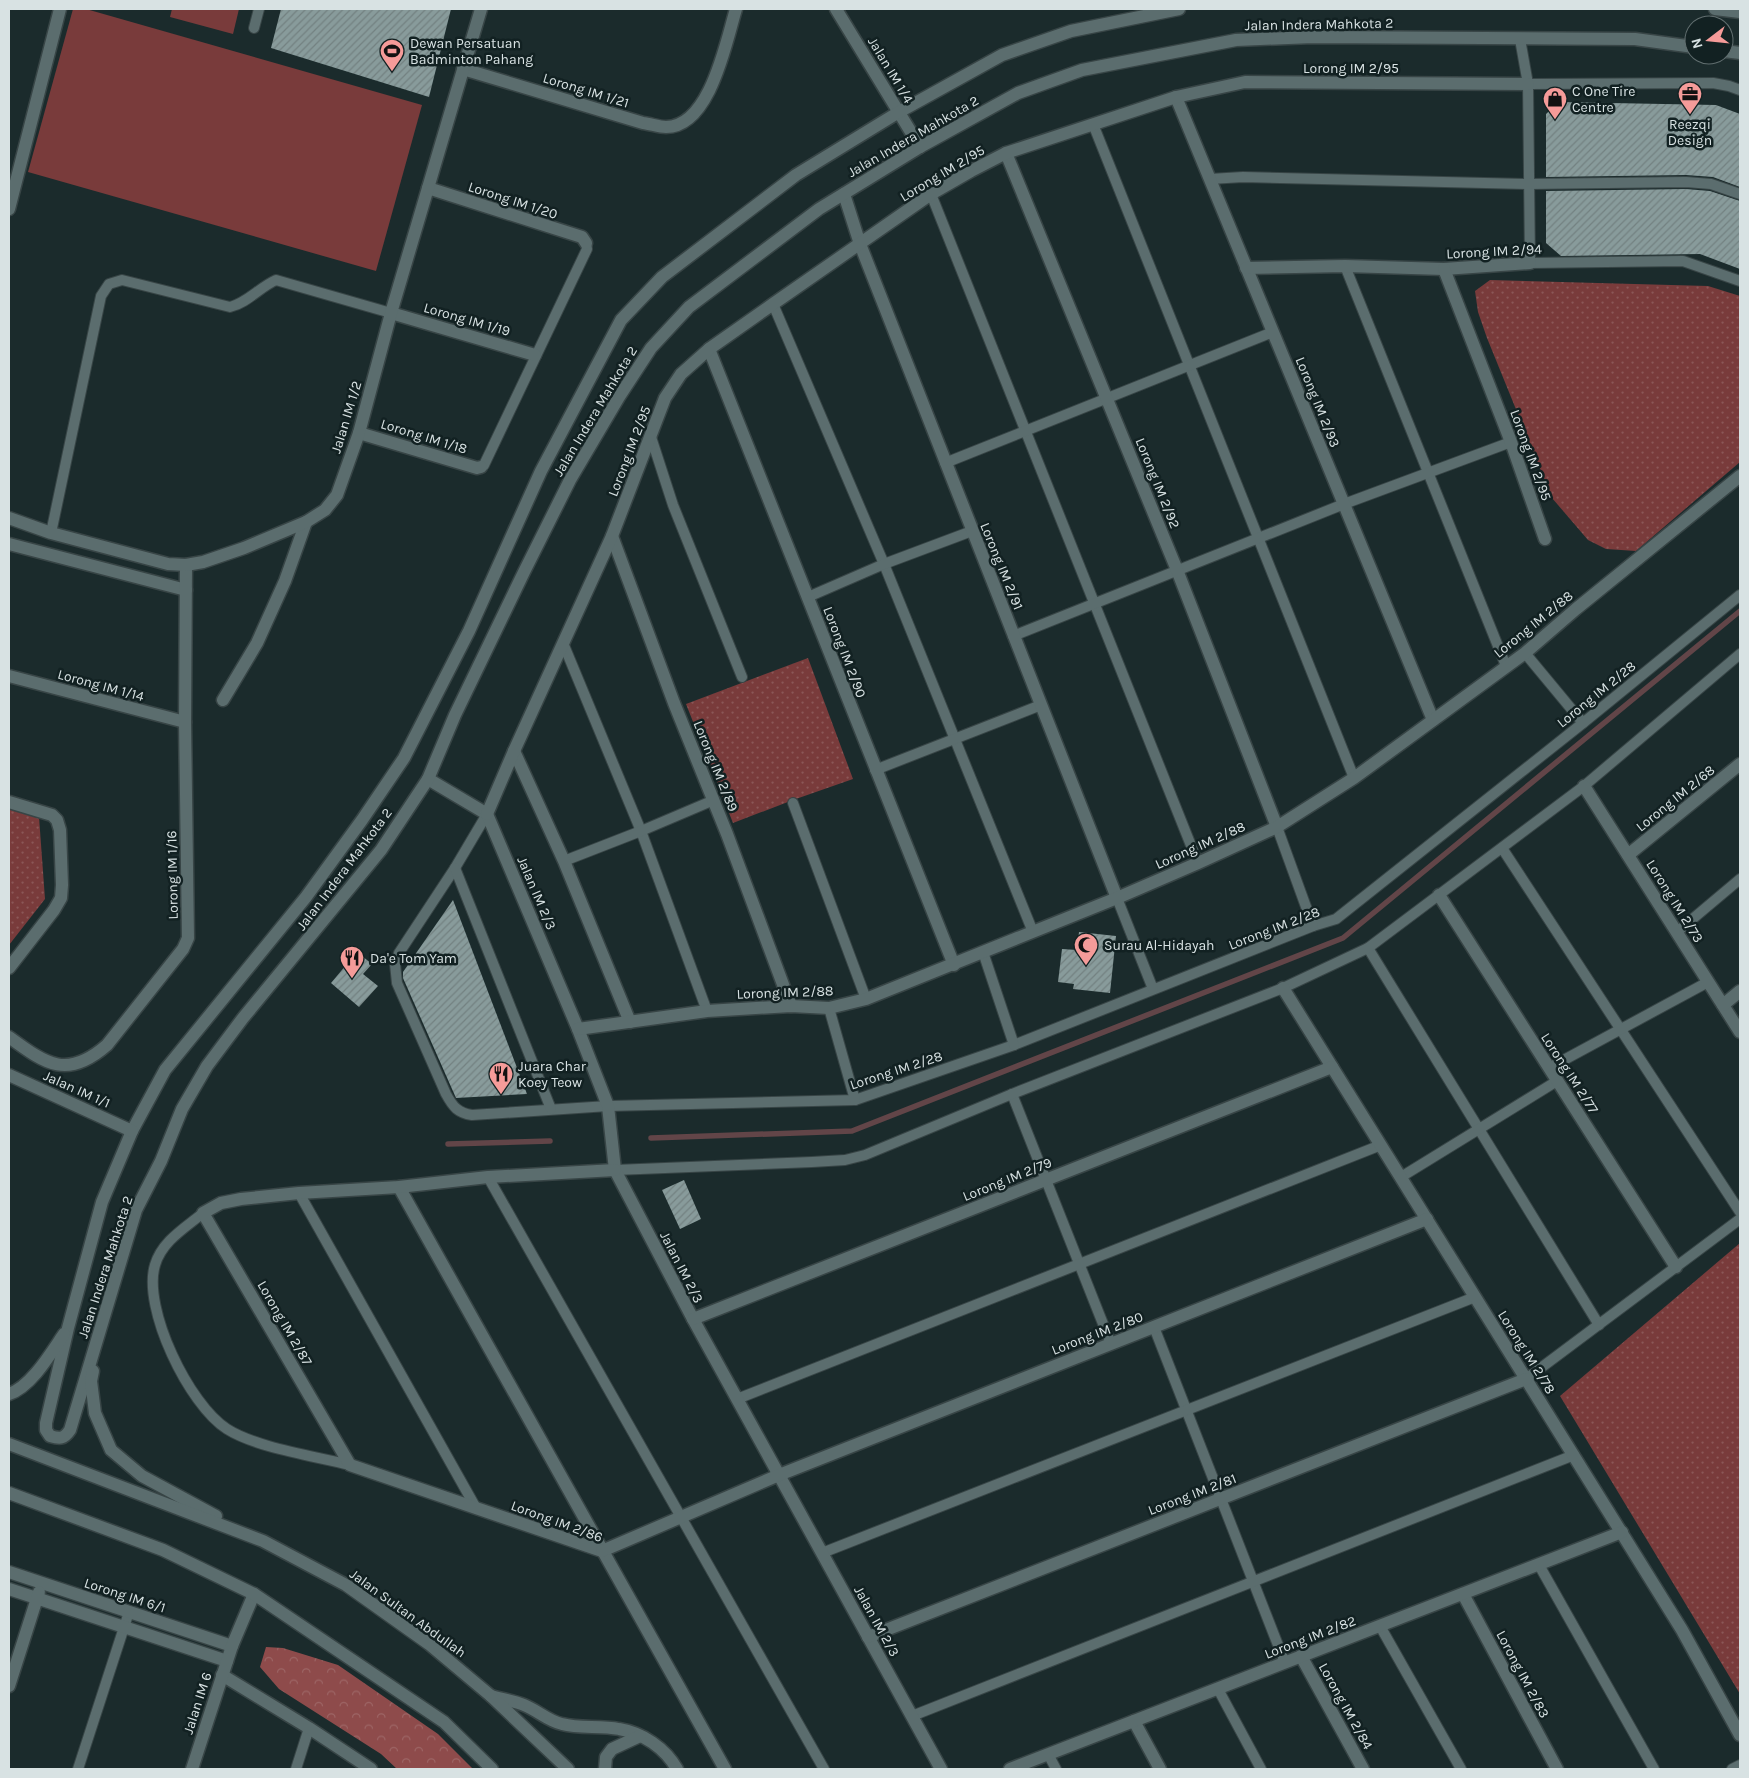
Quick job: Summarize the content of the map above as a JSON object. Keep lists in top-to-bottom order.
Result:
{
  "streets": {
    "street": [
      "Jalan Indera Mahkota 2",
      "Lorong IM 2/95",
      "Jalan IM 1/4",
      "Lorong IM 1/21",
      "Lorong IM 1/20",
      "Lorong IM 2/94",
      "Lorong IM 1/19",
      "Lorong IM 2/93",
      "Jalan IM 1/2",
      "Lorong IM 1/18",
      "Lorong IM 2/92",
      "Lorong IM 2/91",
      "Lorong IM 2/88",
      "Lorong IM 2/90",
      "Lorong IM 1/14",
      "Lorong IM 2/89",
      "Lorong IM 2/68",
      "Lorong IM 1/16",
      "Jalan IM 2/3",
      "Lorong IM 2/73",
      "Lorong IM 2/77",
      "Jalan IM 1/1",
      "Lorong IM 2/79",
      "Lorong IM 2/87",
      "Lorong IM 2/80",
      "Lorong IM 2/78",
      "Lorong IM 2/81",
      "Lorong IM 2/86",
      "Lorong IM 6/1",
      "Jalan Sultan Abdullah",
      "Lorong IM 2/82",
      "Lorong IM 2/83",
      "Jalan IM 6",
      "Lorong IM 2/84"
    ],
    "lane": ["Lorong IM 2/28"]
  },
  "crossings": [
    ["Jalan Indera Mahkota 2", "Jalan IM 1/4"],
    ["Jalan Indera Mahkota 2", "Lorong IM 2/91"],
    ["Jalan Indera Mahkota 2", "Jalan IM 1/1"],
    ["Lorong IM 2/95", "Lorong IM 2/94"],
    ["Lorong IM 2/95", "Lorong IM 2/93"],
    ["Lorong IM 2/95", "Lorong IM 2/92"],
    ["Lorong IM 2/95", "Lorong IM 2/91"],
    ["Lorong IM 2/95", "Lorong IM 2/90"],
    ["Lorong IM 2/95", "Lorong IM 2/28"],
    ["Lorong IM 2/95", "Lorong IM 2/89"],
    ["Lorong IM 2/95", "Jalan IM 2/3"],
    ["Lorong IM 1/21", "Jalan IM 1/2"],
    ["Lorong IM 1/20", "Jalan IM 1/2"],
    ["Lorong IM 2/94", "Lorong IM 2/93"],
    ["Lorong IM 1/19", "Jalan IM 1/2"],
    ["Lorong IM 2/93", "Lorong IM 2/88"],
    ["Jalan IM 1/2", "Lorong IM 1/18"],
    ["Jalan IM 1/2", "Lorong IM 1/16"],
    ["Lorong IM 2/92", "Lorong IM 2/88"],
    ["Lorong IM 2/91", "Lorong IM 2/88"],
    ["Lorong IM 2/88", "Lorong IM 2/90"],
    ["Lorong IM 2/88", "Lorong IM 2/89"],
    ["Lorong IM 2/88", "Jalan IM 2/3"],
    ["Lorong IM 1/14", "Lorong IM 1/16"],
    ["Lorong IM 2/28", "Jalan IM 2/3"],
    ["Lorong IM 2/68", "Lorong IM 2/73"],
    ["Jalan IM 2/3", "Lorong IM 2/79"],
    ["Jalan IM 2/3", "Lorong IM 2/80"],
    ["Jalan IM 2/3", "Lorong IM 2/81"],
    ["Lorong IM 2/79", "Lorong IM 2/78"],
    ["Lorong IM 2/87", "Lorong IM 2/86"],
    ["Lorong IM 2/80", "Lorong IM 2/78"],
    ["Lorong IM 2/80", "Lorong IM 2/86"],
    ["Lorong IM 2/78", "Lorong IM 2/81"],
    ["Lorong IM 2/78", "Lorong IM 2/82"],
    ["Lorong IM 6/1", "Jalan IM 6"],
    ["Lorong IM 2/82", "Lorong IM 2/83"],
    ["Lorong IM 2/82", "Lorong IM 2/84"]
  ],
  "places": {
    "sports": ["Dewan Persatuan Badminton Pahang"],
    "office": ["Reezqi Design"],
    "shop": ["C One Tire Centre"],
    "mosque": ["Surau Al-Hidayah"],
    "restaurant": ["Da'e Tom Yam", "Juara Char Koey Teow"]
  },
  "north": "left"
}
